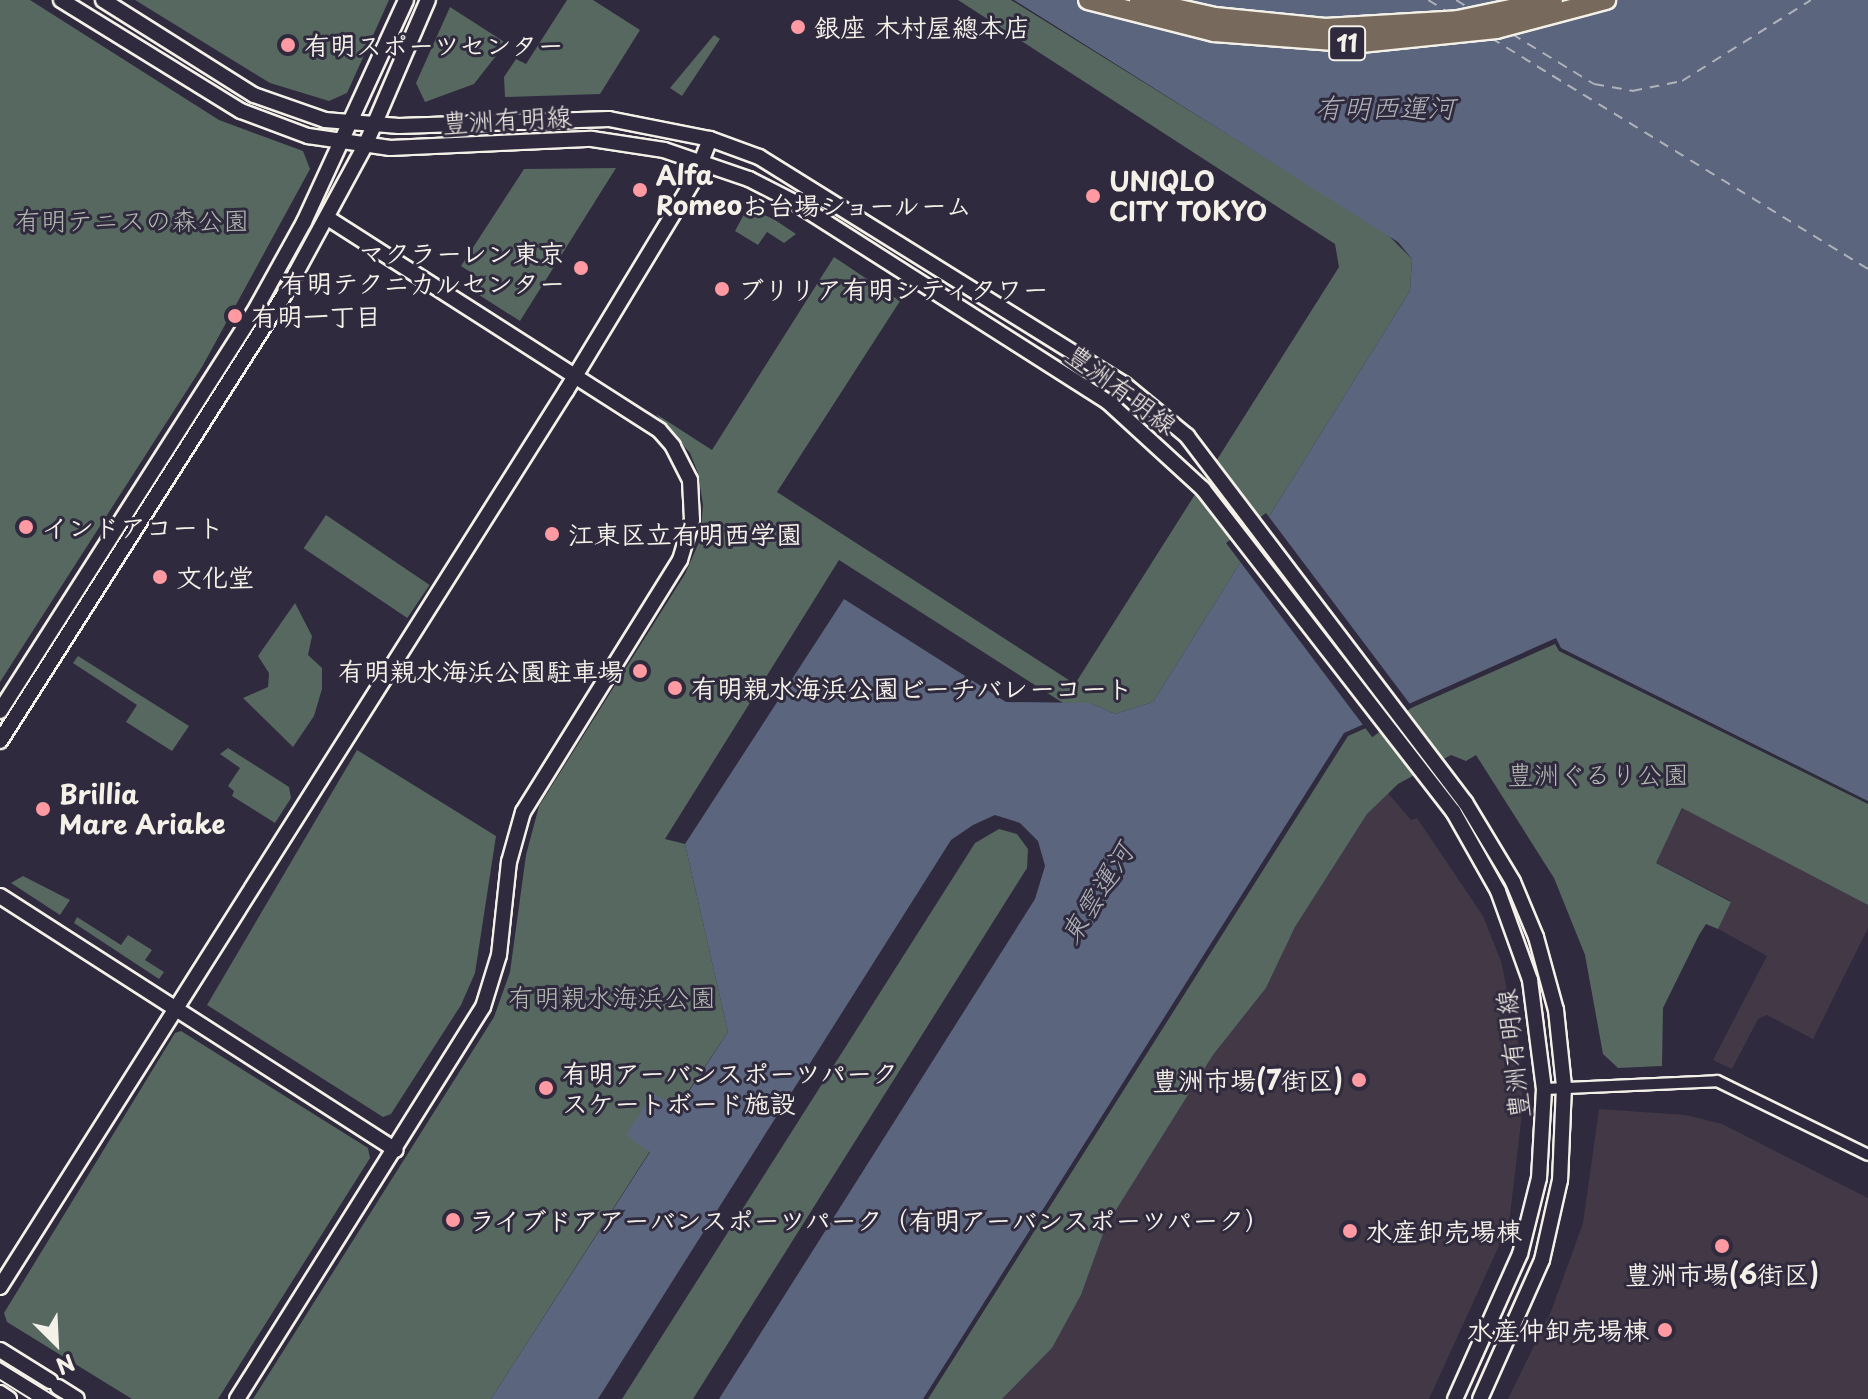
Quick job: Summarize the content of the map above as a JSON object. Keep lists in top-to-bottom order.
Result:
{
  "streets": {
    "highway": ["11"],
    "street": ["豊洲有明線"]
  },
  "water": ["有明西運河", "東雲運河"],
  "parks": ["有明テニスの森公園", "豊洲ぐるり公園", "有明親水海浜公園"],
  "places": [
    "銀座 木村屋總本店",
    "有明スポーツセンター",
    "Alfa Romeoお台場ショールーム",
    "UNIQLO CITY TOKYO",
    "マクラーレン東京 有明テクニカルセンター",
    "ブリリア有明シティタワー",
    "有明一丁目",
    "インドアコート",
    "江東区立有明西学園",
    "文化堂",
    "有明親水海浜公園駐車場",
    "有明親水海浜公園ビーチバレーコート",
    "Brillia Mare Ariake",
    "豊洲市場(7街区)",
    "有明アーバンスポーツパーク スケートボード施設",
    "ライブドアアーバンスポーツパーク（有明アーバンスポーツパーク）",
    "水産卸売場棟",
    "豊洲市場(6街区)",
    "水産仲卸売場棟"
  ],
  "north": "bottom right"
}
